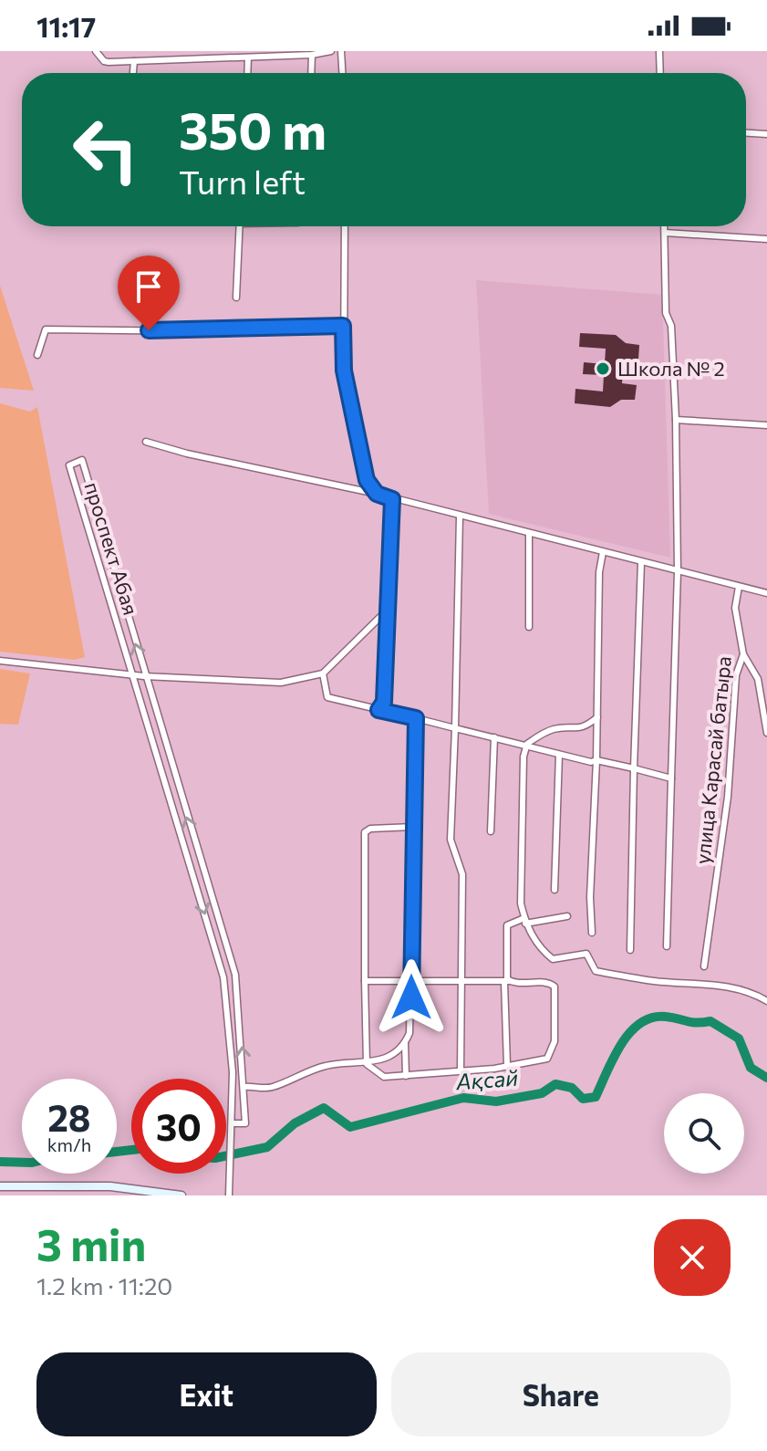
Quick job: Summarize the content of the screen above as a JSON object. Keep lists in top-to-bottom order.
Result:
{
  "streets": {
    "street": ["проспект Абая", "улица Карасай батыра"]
  },
  "water": ["Ақсай"],
  "places": ["Школа № 2"],
  "page": {
    "status": "11:17",
    "turn": ["350 m", "Turn left"],
    "speed": "28 km/h",
    "limit": "30",
    "heading": ["3 min", "1.2 km · 11:20"],
    "buttons": ["Exit", "Share"]
  }
}
